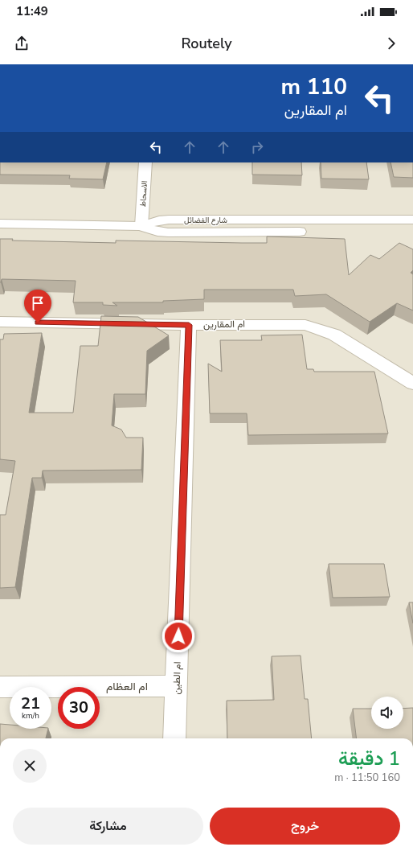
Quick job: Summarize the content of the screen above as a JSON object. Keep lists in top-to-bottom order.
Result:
{
  "streets": {
    "street": [
      "الاسحاط",
      "شارع الفضائل",
      "ام المقارين",
      "ام الطين",
      "ام العظام"
    ]
  },
  "crossings": [
    ["الاسحاط", "شارع الفضائل"],
    ["ام المقارين", "ام الطين"],
    ["ام الطين", "ام العظام"]
  ],
  "page": {
    "status": "11:49",
    "header": "Routely",
    "turn": ["110 m", "ام المقارين"],
    "speed": "21 km/h",
    "limit": "30",
    "heading": ["1 دقيقة", "160 m · 11:50"],
    "buttons": ["خروج", "مشاركة"]
  }
}
